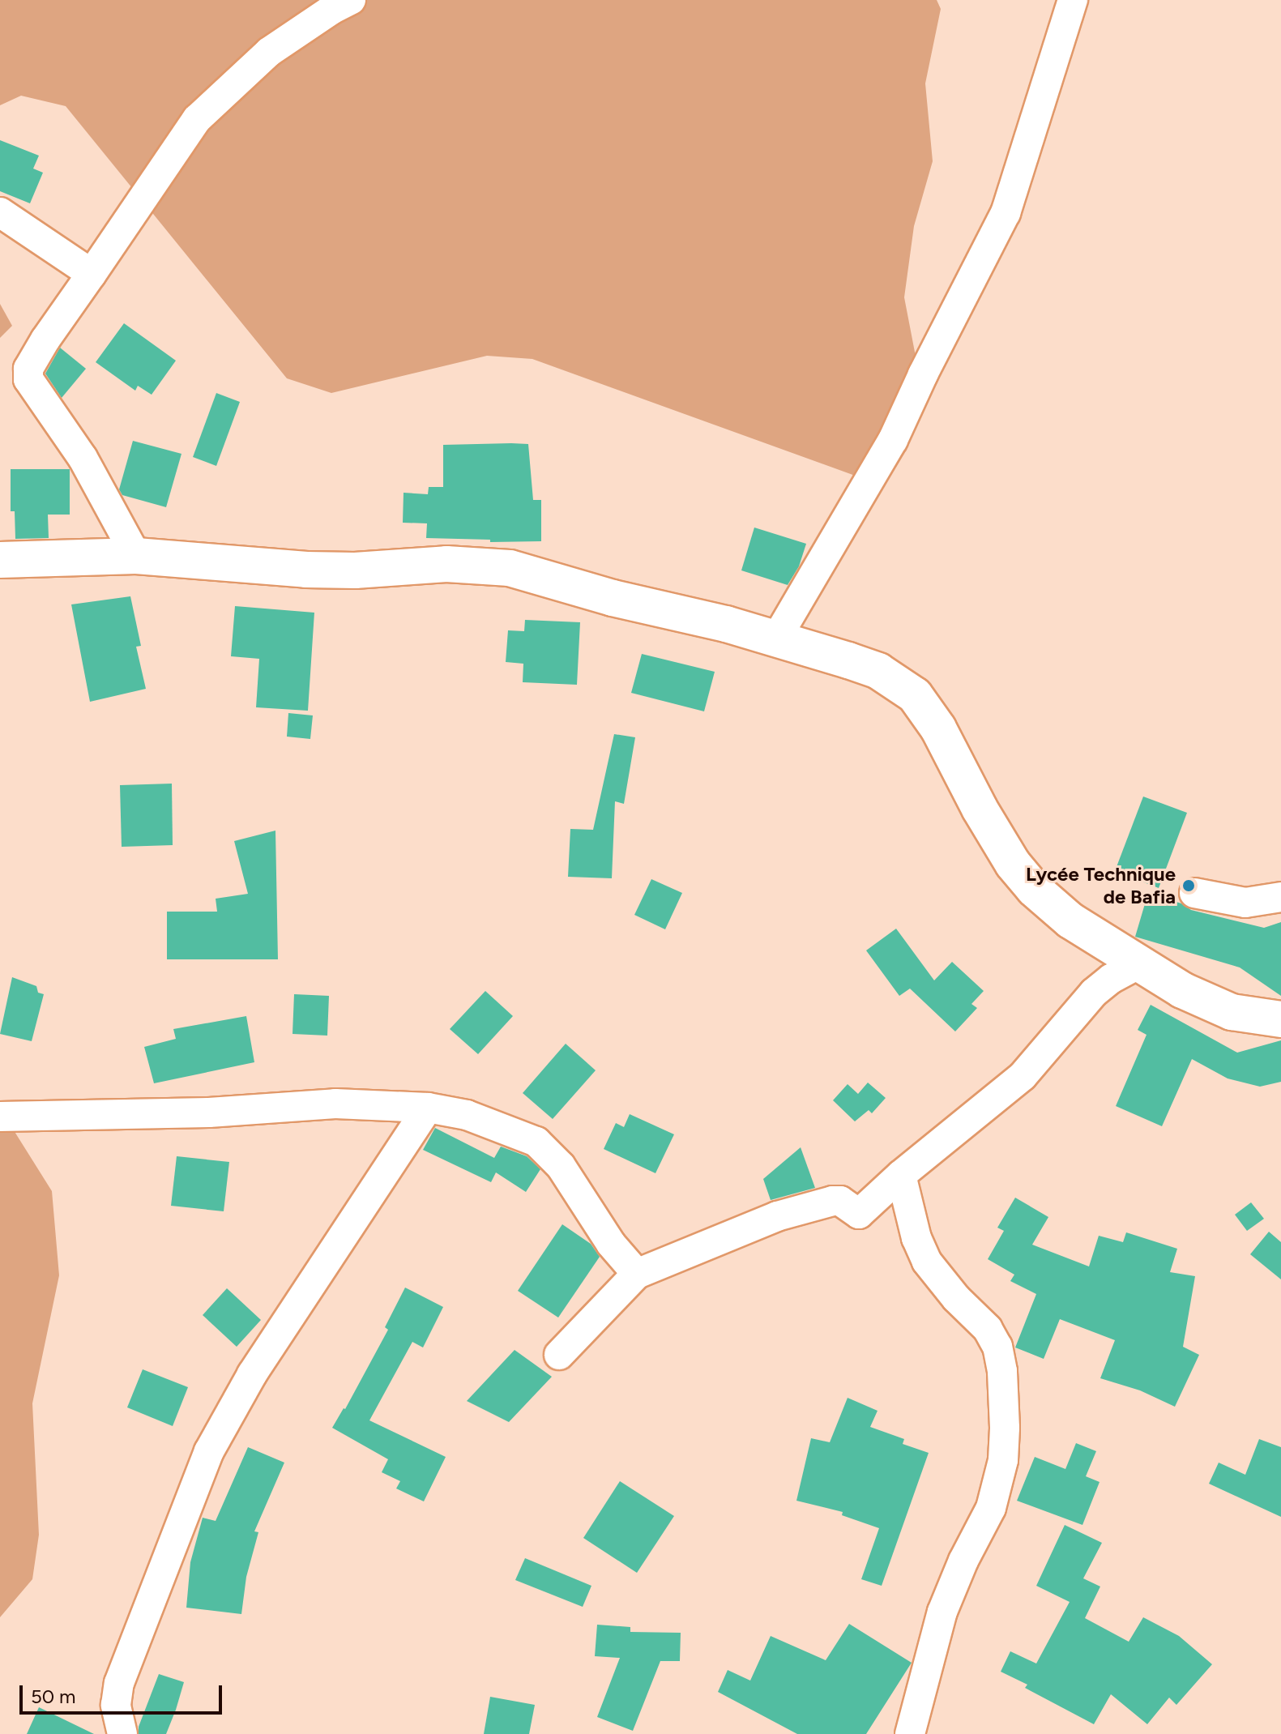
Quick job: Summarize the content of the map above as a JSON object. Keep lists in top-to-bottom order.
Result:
{
  "places": ["Lycée Technique de Bafia"],
  "scale_bar": "50 m"
}
